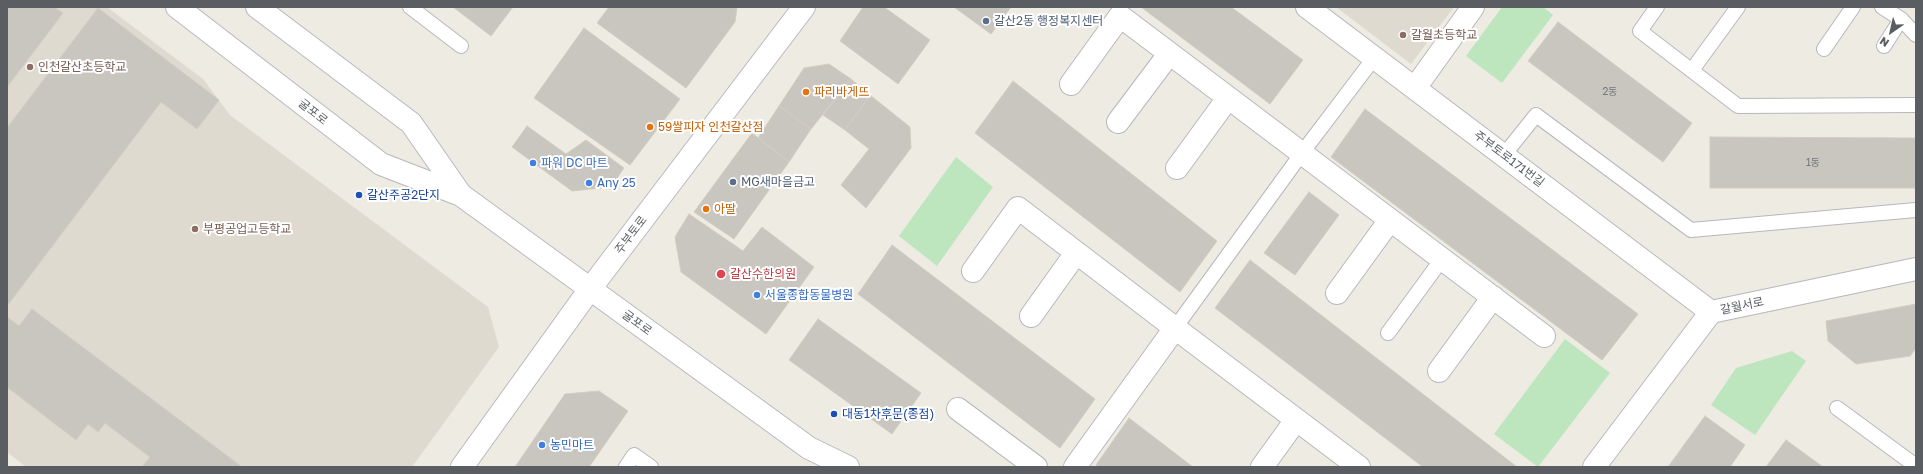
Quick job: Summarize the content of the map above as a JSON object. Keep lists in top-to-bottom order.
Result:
{
  "streets": {
    "street": [
      "굴포로",
      "주부토로171번길",
      "주부토로",
      "갈월서로"
    ]
  },
  "crossings": [
    ["굴포로", "주부토로"],
    ["주부토로171번길", "갈월서로"]
  ],
  "places": [
    "갈산2동 행정복지센터",
    "갈월초등학교",
    "인천갈산초등학교",
    "파리바게뜨",
    "59쌀피자 인천갈산점",
    "파워 DC 마트",
    "MG새마을금고",
    "Any 25",
    "갈산주공2단지",
    "아딸",
    "부평공업고등학교",
    "갈산수한의원",
    "서울종합동물병원",
    "대동1차후문(종점)",
    "농민마트"
  ],
  "house_numbers": ["2동", "1동"],
  "north": "bottom left"
}
